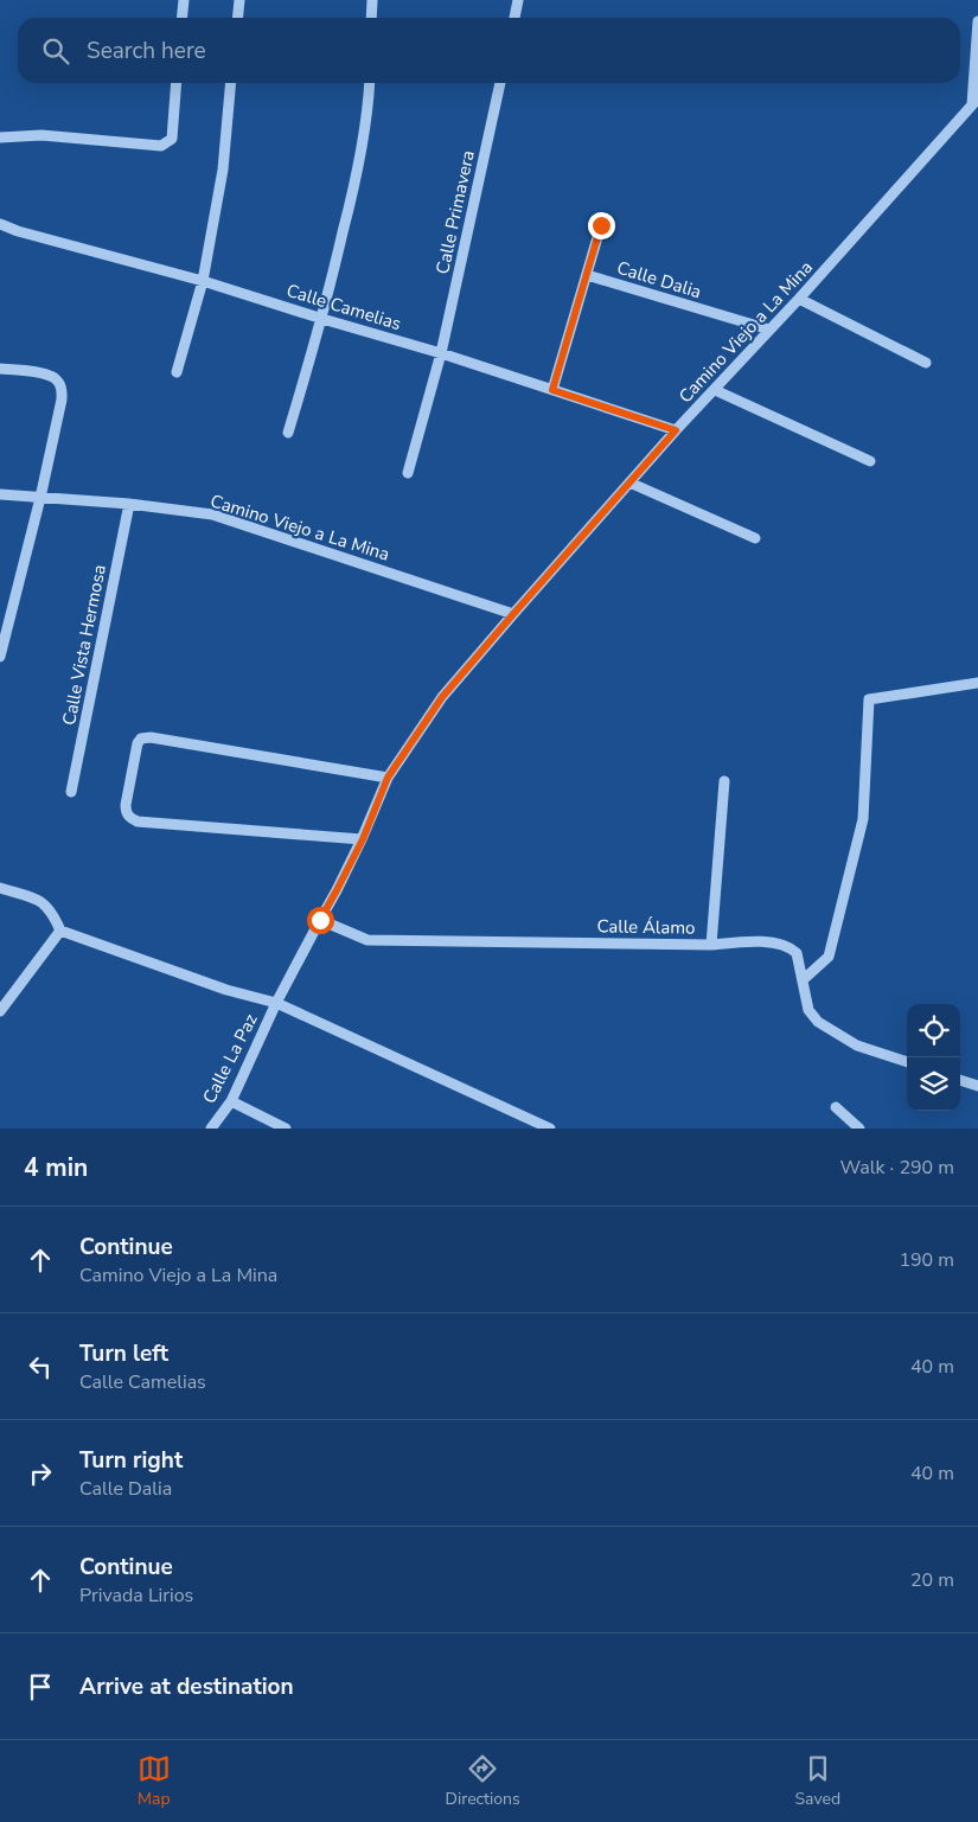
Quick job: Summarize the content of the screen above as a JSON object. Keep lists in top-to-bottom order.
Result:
{
  "streets": {
    "street": [
      "Calle Primavera",
      "Calle Dalia",
      "Calle Camelias",
      "Camino Viejo a La Mina",
      "Calle Vista Hermosa",
      "Calle Álamo",
      "Calle La Paz"
    ]
  },
  "crossings": [
    ["Calle Primavera", "Calle Camelias"],
    ["Calle Dalia", "Camino Viejo a La Mina"],
    ["Calle Camelias", "Camino Viejo a La Mina"],
    ["Camino Viejo a La Mina", "Calle Vista Hermosa"],
    ["Camino Viejo a La Mina", "Calle Álamo"],
    ["Camino Viejo a La Mina", "Calle La Paz"]
  ],
  "page": {
    "search": "Search here",
    "heading": ["4 min", "Walk · 290 m"],
    "list": [
      ["Continue", "Camino Viejo a La Mina", "190 m"],
      ["Turn left", "Calle Camelias", "40 m"],
      ["Turn right", "Calle Dalia", "40 m"],
      ["Continue", "Privada Lirios", "20 m"],
      "Arrive at destination"
    ],
    "nav": ["Map", "Directions", "Saved"]
  }
}
